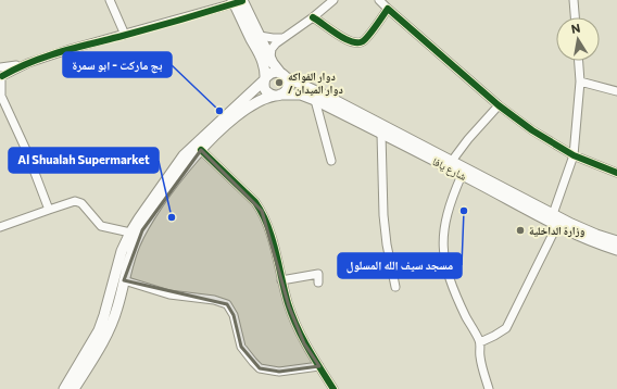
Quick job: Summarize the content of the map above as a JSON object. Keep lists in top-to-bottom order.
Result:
{
  "streets": {
    "main road": ["شارع يافا"]
  },
  "places": [
    "دوار الفواكه / دوار الميدان",
    "بج ماركت - ابو سمرة",
    "مسجد سيف الله المسلول",
    "Al Shualah Supermarket",
    "وزارة الداخلية"
  ],
  "north": "top"
}
